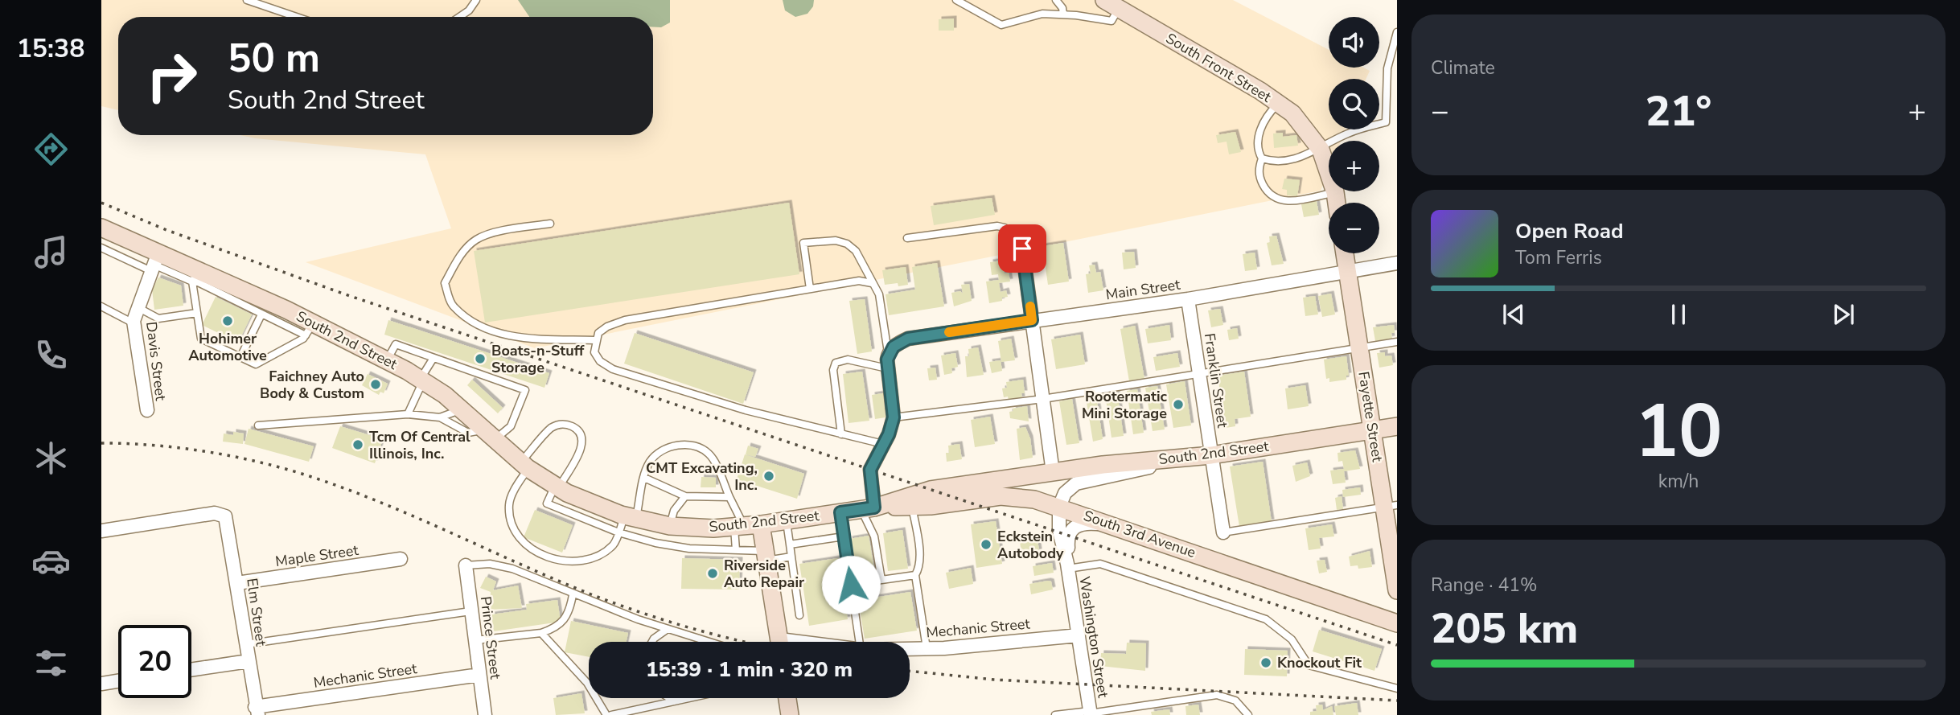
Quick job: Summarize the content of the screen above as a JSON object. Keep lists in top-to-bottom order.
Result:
{
  "streets": {
    "main road": [
      "South Front Street",
      "South 2nd Street",
      "Fayette Street",
      "South 3rd Avenue"
    ],
    "street": [
      "Main Street",
      "Davis Street",
      "Franklin Street",
      "Maple Street",
      "Elm Street",
      "Mechanic Street",
      "Washington Street",
      "Prince Street"
    ]
  },
  "crossings": [
    ["Main Street", "Franklin Street"],
    ["Main Street", "Fayette Street"],
    ["South 2nd Street", "Davis Street"],
    ["South 2nd Street", "Franklin Street"],
    ["South 2nd Street", "Fayette Street"],
    ["South 2nd Street", "South 3rd Avenue"],
    ["South 3rd Avenue", "Washington Street"],
    ["Maple Street", "Elm Street"],
    ["Elm Street", "Mechanic Street"],
    ["Mechanic Street", "Washington Street"],
    ["Mechanic Street", "Prince Street"]
  ],
  "places": [
    "Hohimer Automotive",
    "Boats-n-Stuff Storage",
    "Faichney Auto Body & Custom",
    "Rootermatic Mini Storage",
    "Tcm Of Central Illinois, Inc.",
    "CMT Excavating, Inc.",
    "Eckstein Autobody",
    "Riverside Auto Repair",
    "Knockout Fit"
  ],
  "page": {
    "tabs": "15:38",
    "tile": [
      "Climate",
      ["10", "km/h"],
      ["Range · 41%", "205 km"]
    ],
    "map_buttons": ["+", "−"],
    "turn": ["50 m", "South 2nd Street"],
    "heat": ["−", "21°", "+"],
    "song": ["Open Road", "Tom Ferris"],
    "limit": "20",
    "trip": "15:39 · 1 min · 320 m"
  }
}
